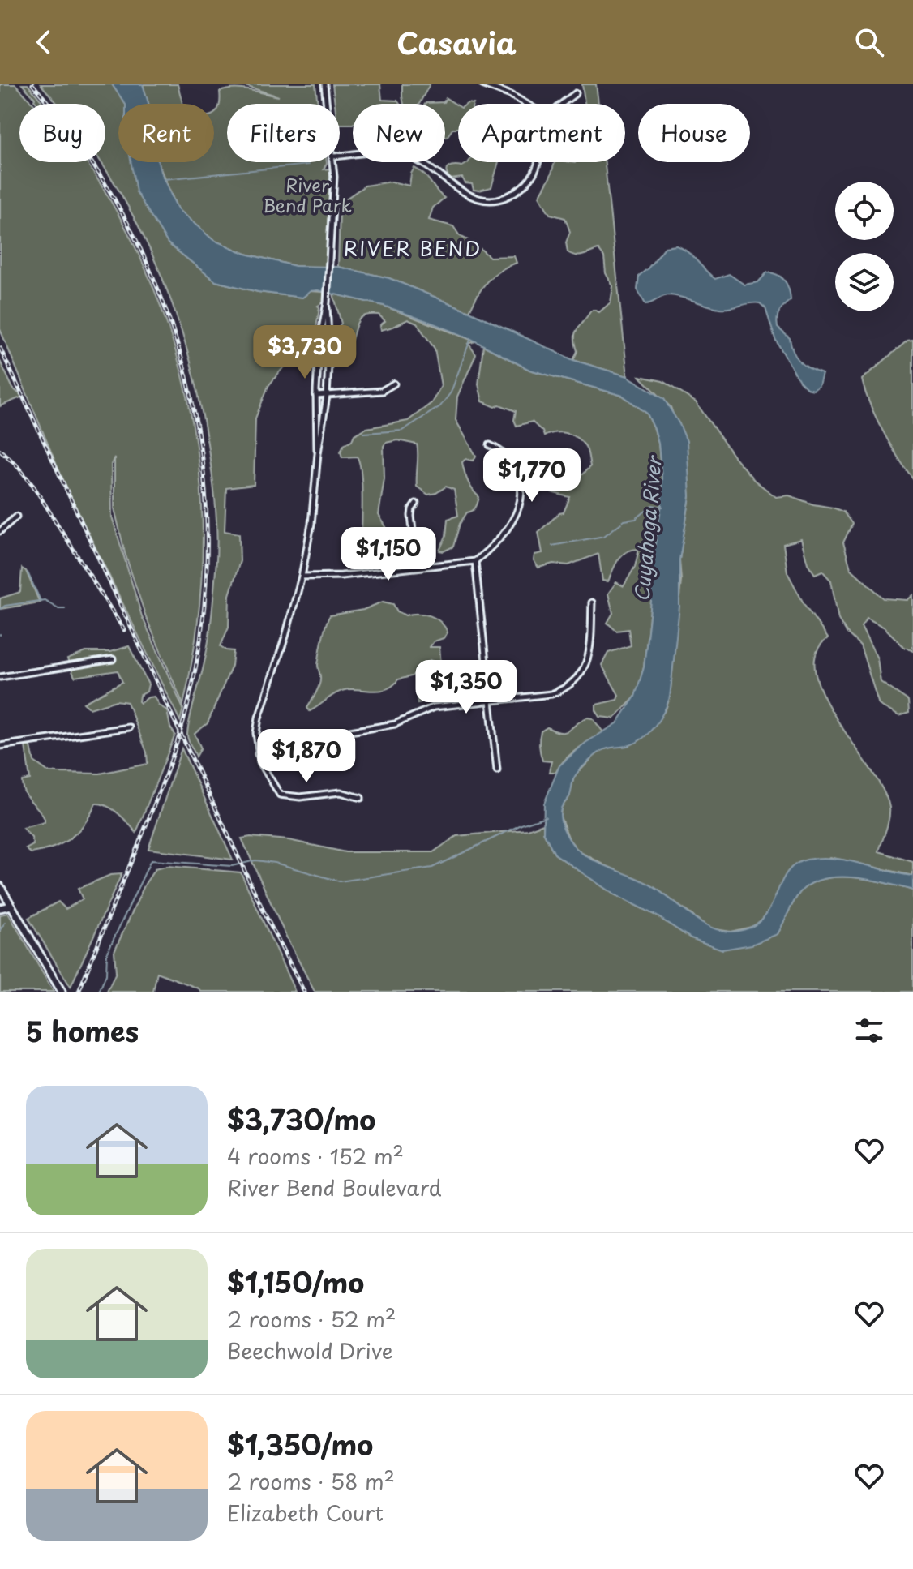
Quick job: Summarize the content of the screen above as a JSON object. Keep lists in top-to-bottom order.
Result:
{
  "districts": ["RIVER BEND"],
  "water": ["Cuyahoga River"],
  "parks": ["River Bend Park"],
  "page": {
    "header": "Casavia",
    "chip": [
      "Buy",
      "Rent",
      "Filters",
      "New",
      "Apartment",
      "House"
    ],
    "price": [
      "$3,730",
      "$1,770",
      "$1,150",
      "$1,350",
      "$1,870"
    ],
    "heading": "5 homes",
    "list": [
      {
        "name": "$3,730/mo",
        "note": "4 rooms · 152 m² · River Bend Boulevard"
      },
      {
        "name": "$1,150/mo",
        "note": "2 rooms · 52 m² · Beechwold Drive"
      },
      {
        "name": "$1,350/mo",
        "note": "2 rooms · 58 m² · Elizabeth Court"
      }
    ]
  }
}
